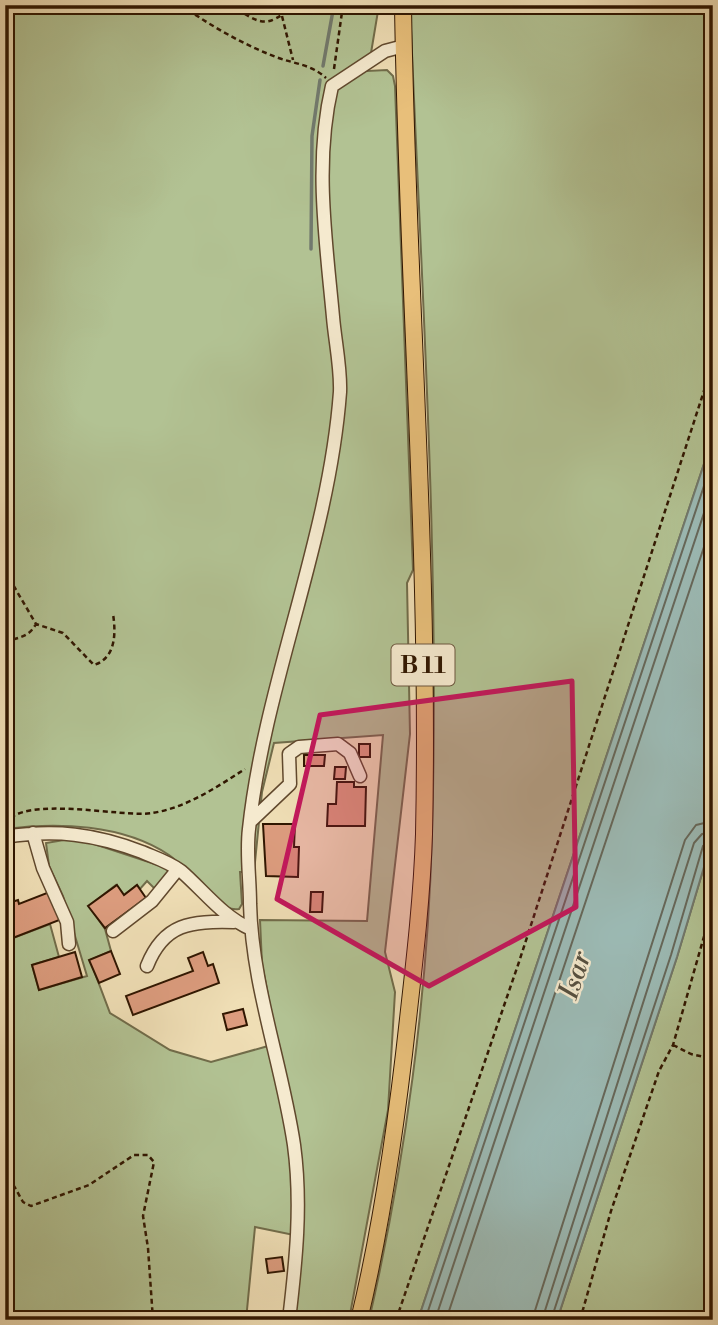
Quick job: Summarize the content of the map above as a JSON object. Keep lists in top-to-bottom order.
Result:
{
  "streets": {
    "main road": ["B 11"]
  },
  "water": ["Isar"]
}
